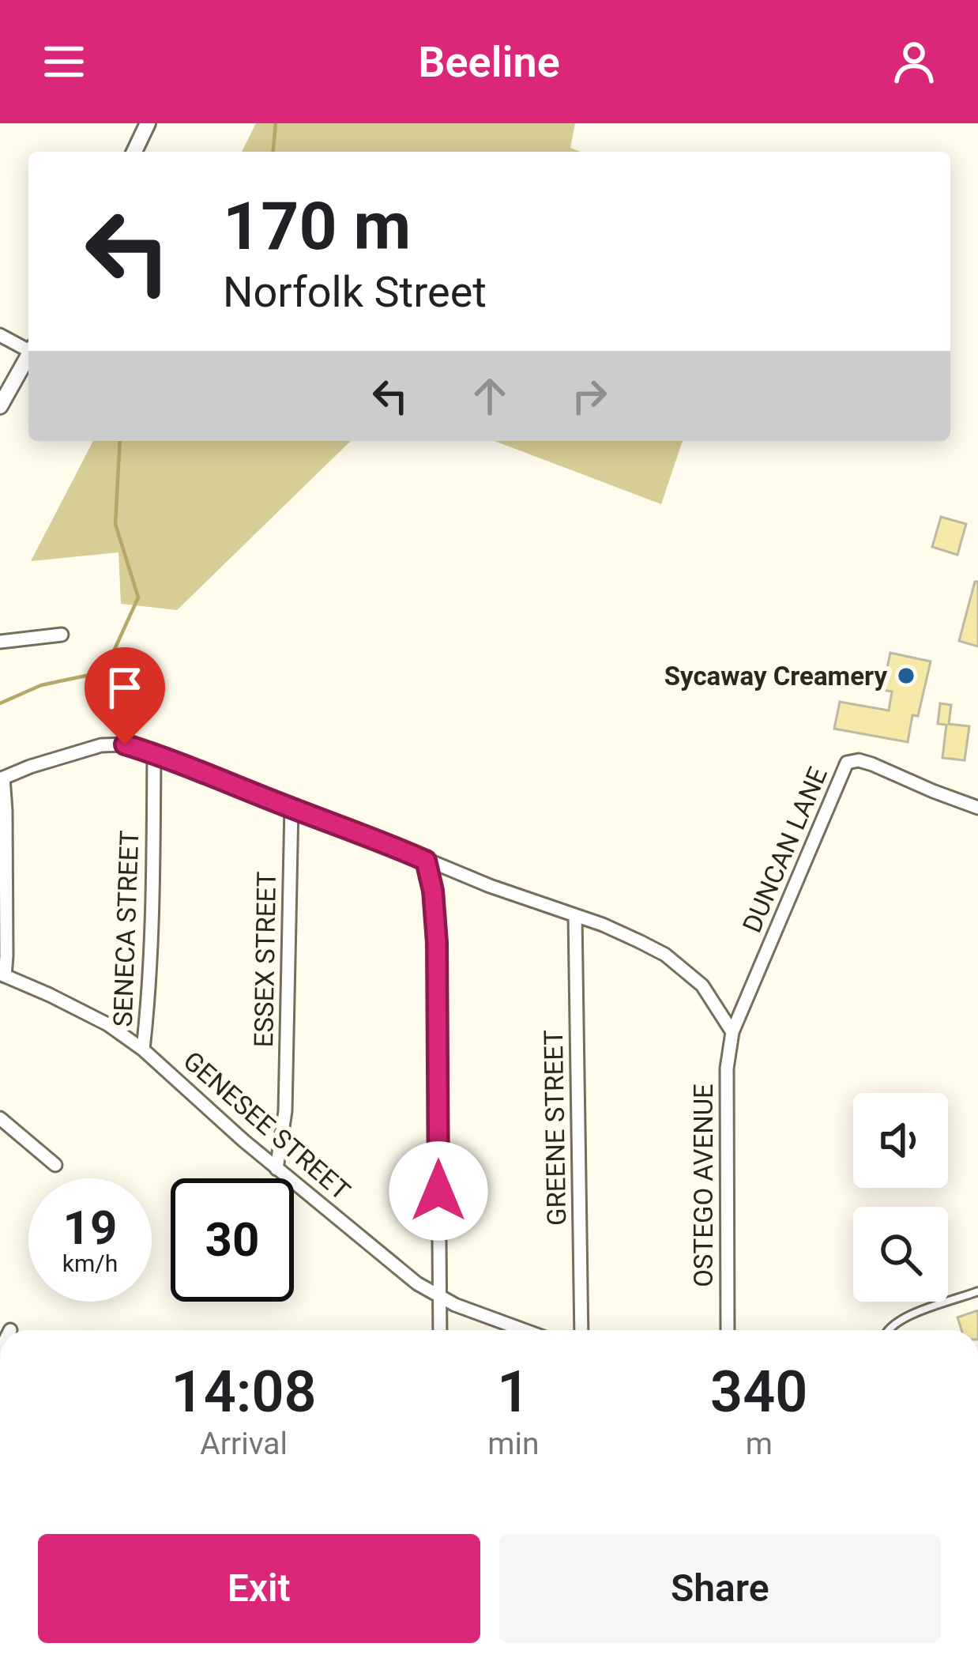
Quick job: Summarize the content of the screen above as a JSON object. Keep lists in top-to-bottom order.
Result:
{
  "streets": {
    "street": [
      "DUNCAN LANE",
      "SENECA STREET",
      "ESSEX STREET",
      "GENESEE STREET",
      "GREENE STREET",
      "OSTEGO AVENUE"
    ]
  },
  "crossings": [
    ["DUNCAN LANE", "OSTEGO AVENUE"],
    ["SENECA STREET", "GENESEE STREET"],
    ["ESSEX STREET", "GENESEE STREET"]
  ],
  "places": ["Sycaway Creamery"],
  "page": {
    "header": "Beeline",
    "turn": ["170 m", "Norfolk Street"],
    "speed": "19 km/h",
    "limit": "30",
    "eta": [
      "14:08",
      "Arrival",
      "1",
      "min",
      "340",
      "m"
    ],
    "buttons": ["Exit", "Share"]
  }
}
